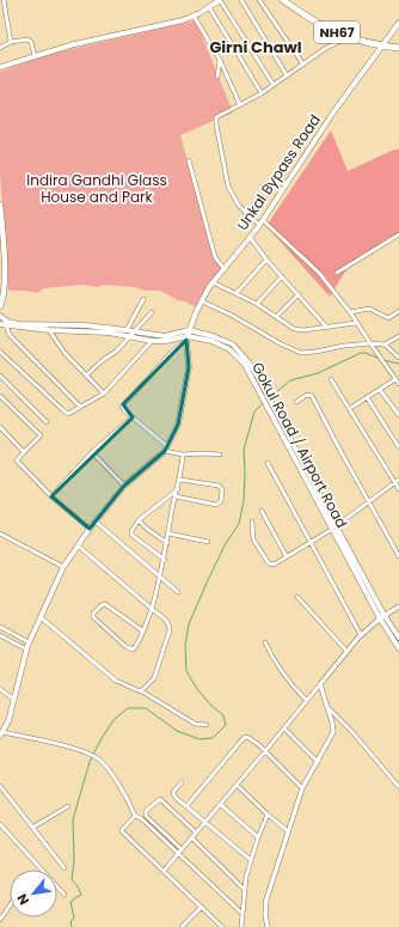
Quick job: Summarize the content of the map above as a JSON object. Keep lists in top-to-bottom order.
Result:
{
  "streets": {
    "highway": ["NH67"],
    "main road": ["Unkal Bypass Road", "Gokul Road / Airport Road"]
  },
  "crossings": [
    ["NH67", "Unkal Bypass Road"],
    ["Unkal Bypass Road", "Gokul Road / Airport Road"]
  ],
  "districts": ["Girni Chawl"],
  "parks": ["Indira Gandhi Glass House and Park"],
  "north": "bottom left"
}
